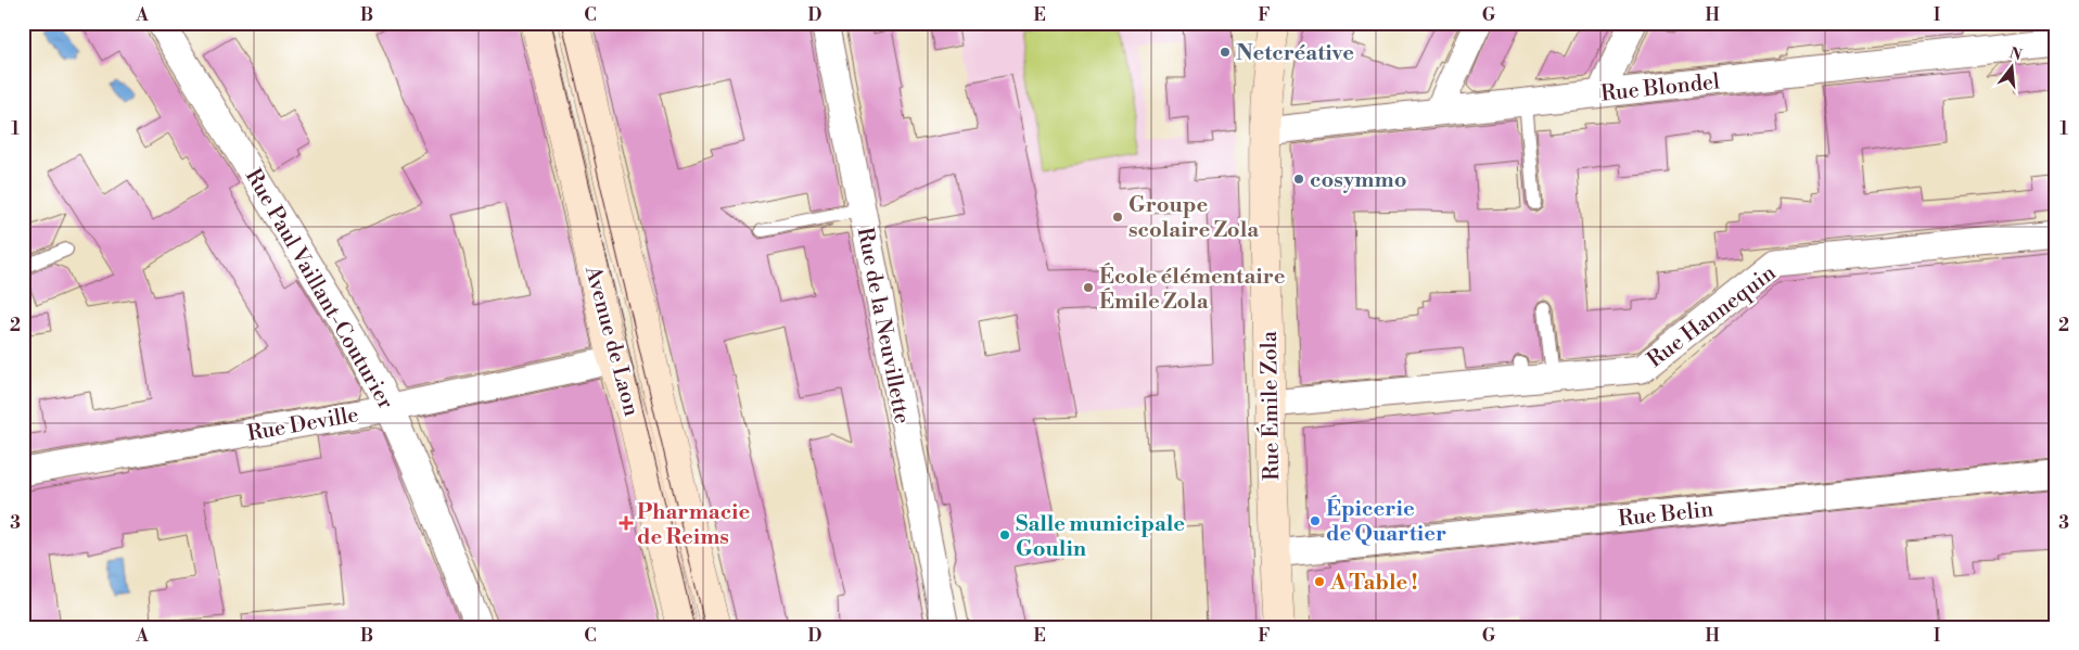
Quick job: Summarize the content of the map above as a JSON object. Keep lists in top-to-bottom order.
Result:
{
  "streets": {
    "main road": ["Avenue de Laon", "Rue Émile Zola"],
    "street": [
      "Rue Blondel",
      "Rue Paul Vaillant-Couturier",
      "Rue Hannequin",
      "Rue de la Neuvillette",
      "Rue Deville",
      "Rue Belin"
    ]
  },
  "crossings": [
    ["Rue Blondel", "Rue Émile Zola"],
    ["Rue Paul Vaillant-Couturier", "Rue Deville"],
    ["Rue Hannequin", "Rue Émile Zola"],
    ["Avenue de Laon", "Rue Deville"],
    ["Rue Émile Zola", "Rue Belin"]
  ],
  "places": {
    "other": [
      "Netcréative",
      "cosymmo",
      "Groupe scolaire Zola",
      "École élémentaire Émile Zola",
      "Épicerie de Quartier",
      "Salle municipale Goulin",
      "A Table !"
    ],
    "health": ["Pharmacie de Reims"]
  },
  "north": "top",
  "grid": {
    "columns": [
      "A",
      "B",
      "C",
      "D",
      "E",
      "F",
      "G",
      "H",
      "I"
    ],
    "rows": ["1", "2", "3"]
  }
}
